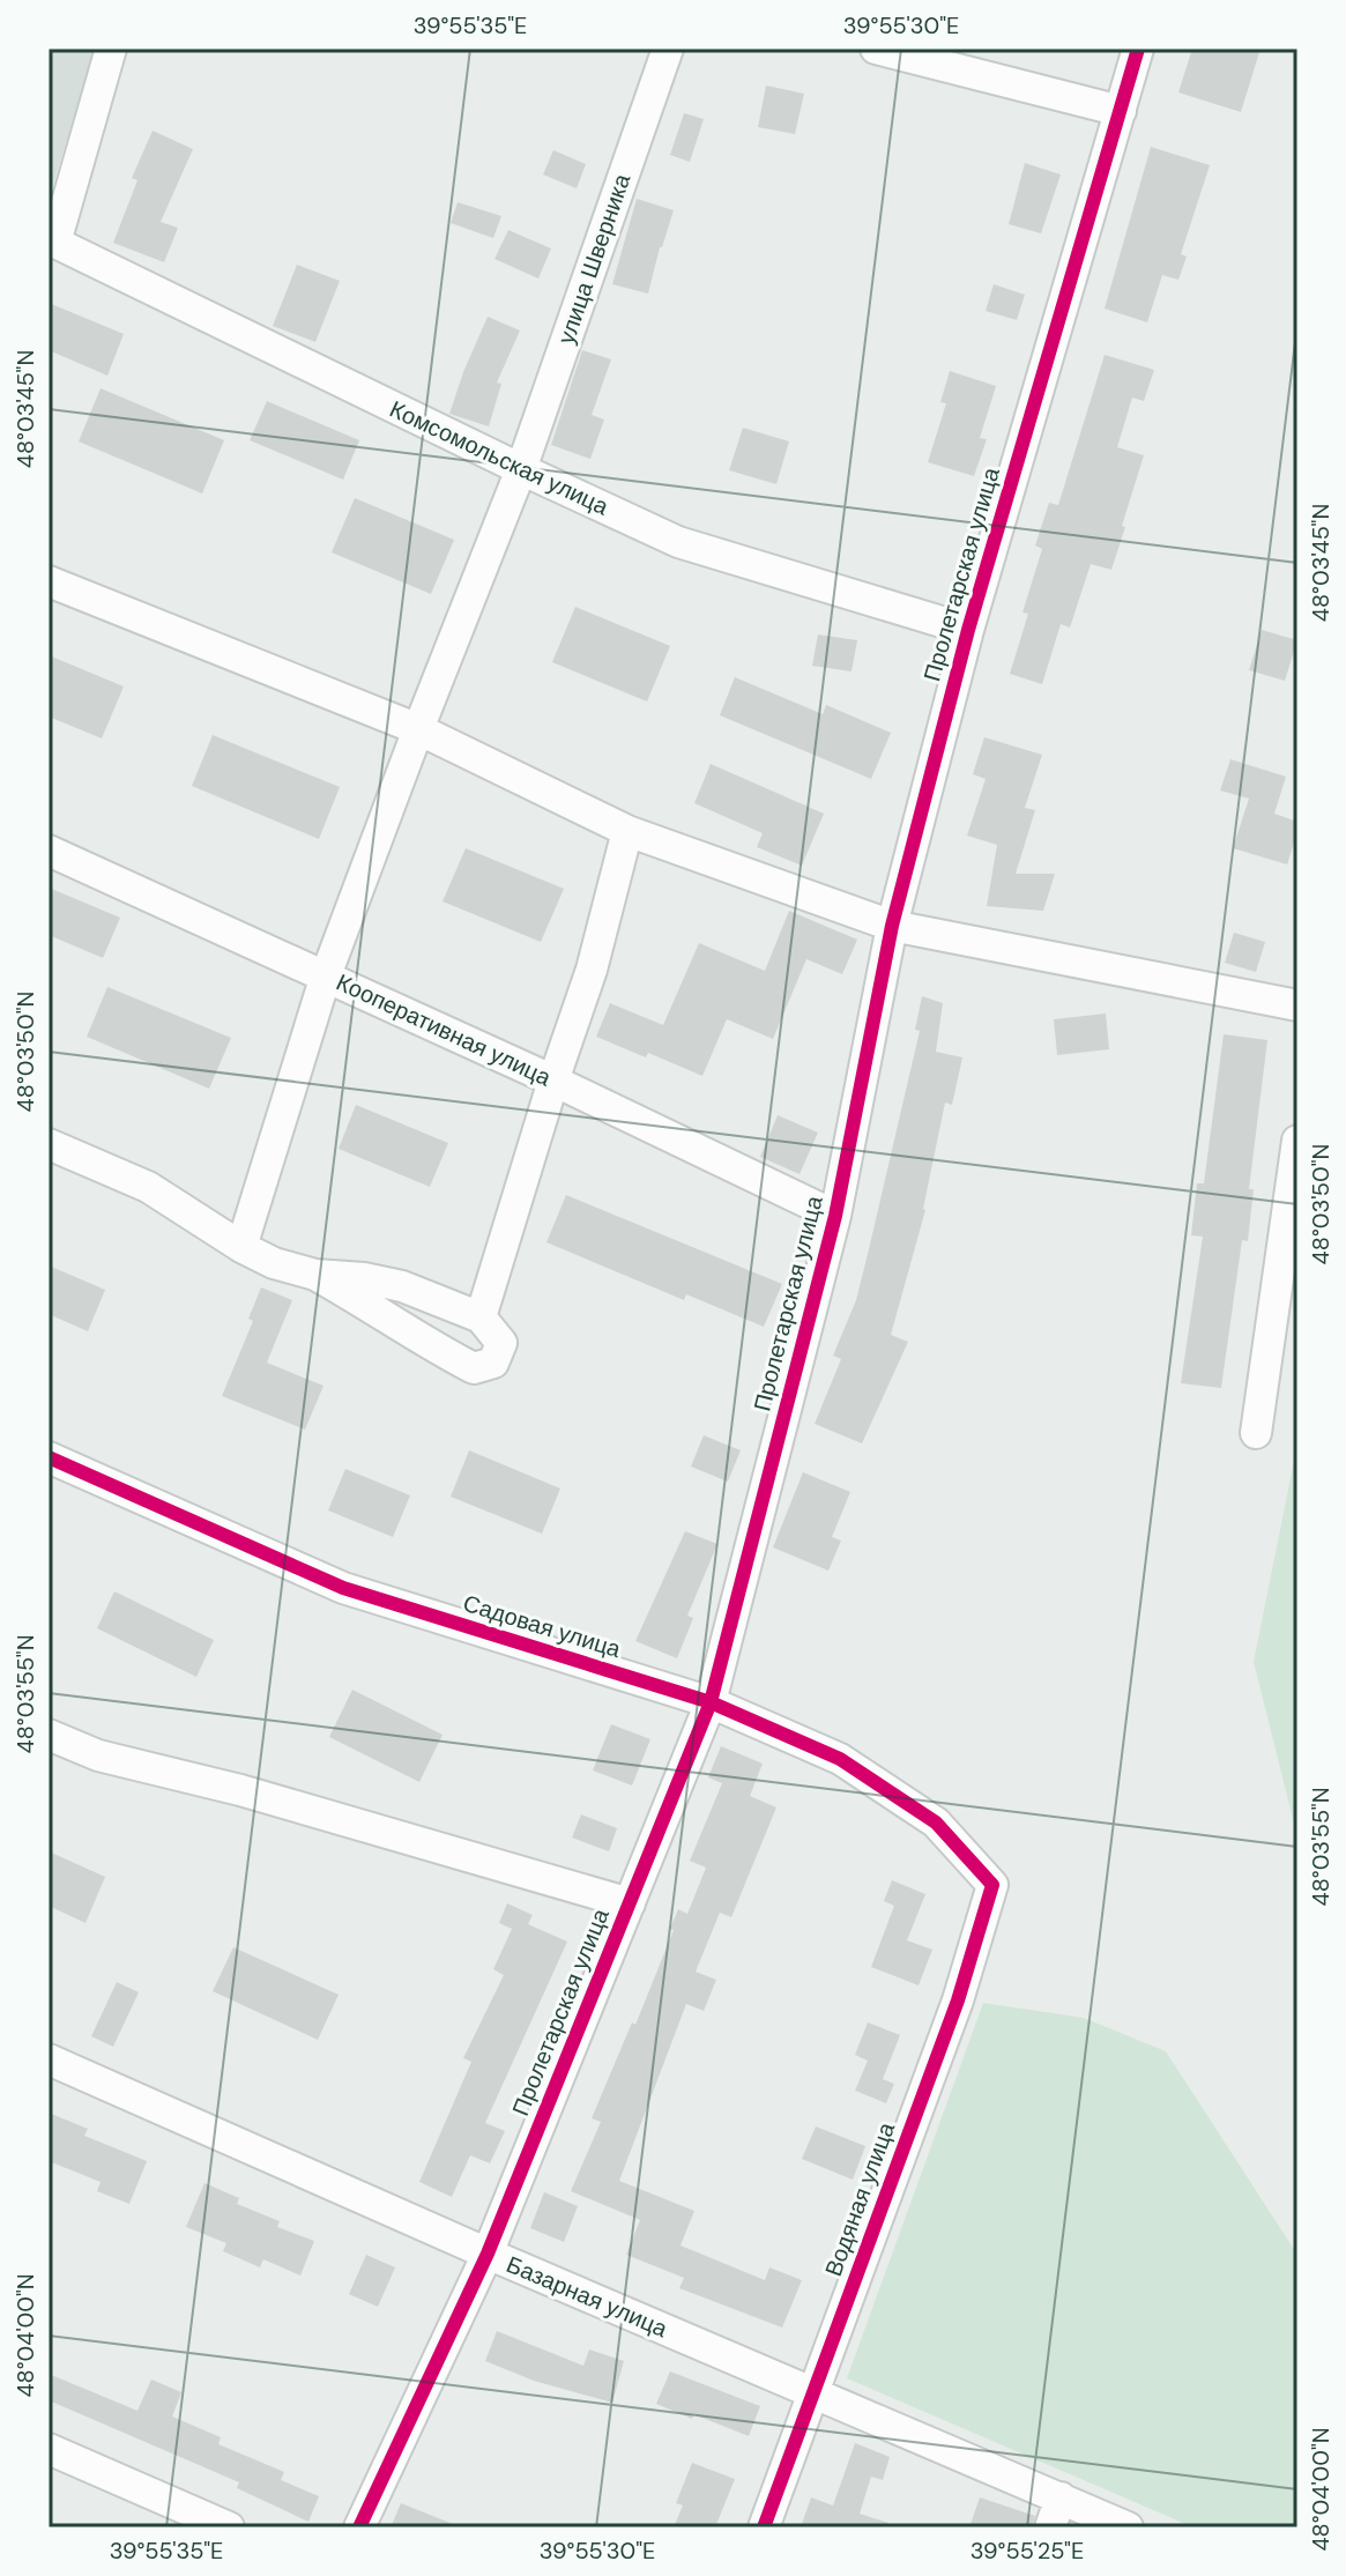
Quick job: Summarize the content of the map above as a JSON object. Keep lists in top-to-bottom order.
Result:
{
  "streets": {
    "street": [
      "улица Шверника",
      "Комсомольская улица",
      "Пролетарская улица",
      "Кооперативная улица",
      "Садовая улица",
      "Водяная улица",
      "Базарная улица"
    ]
  },
  "crossings": [
    ["улица Шверника", "Комсомольская улица"],
    ["улица Шверника", "Кооперативная улица"],
    ["Комсомольская улица", "Пролетарская улица"],
    ["Пролетарская улица", "Кооперативная улица"],
    ["Пролетарская улица", "Садовая улица"],
    ["Пролетарская улица", "Базарная улица"],
    ["Садовая улица", "Водяная улица"],
    ["Водяная улица", "Базарная улица"]
  ],
  "coordinates": [
    "39°55'35\"E",
    "39°55'30\"E",
    "48°03'45\"N",
    "48°03'50\"N",
    "48°03'55\"N",
    "48°04'00\"N",
    "39°55'25\"E"
  ]
}
